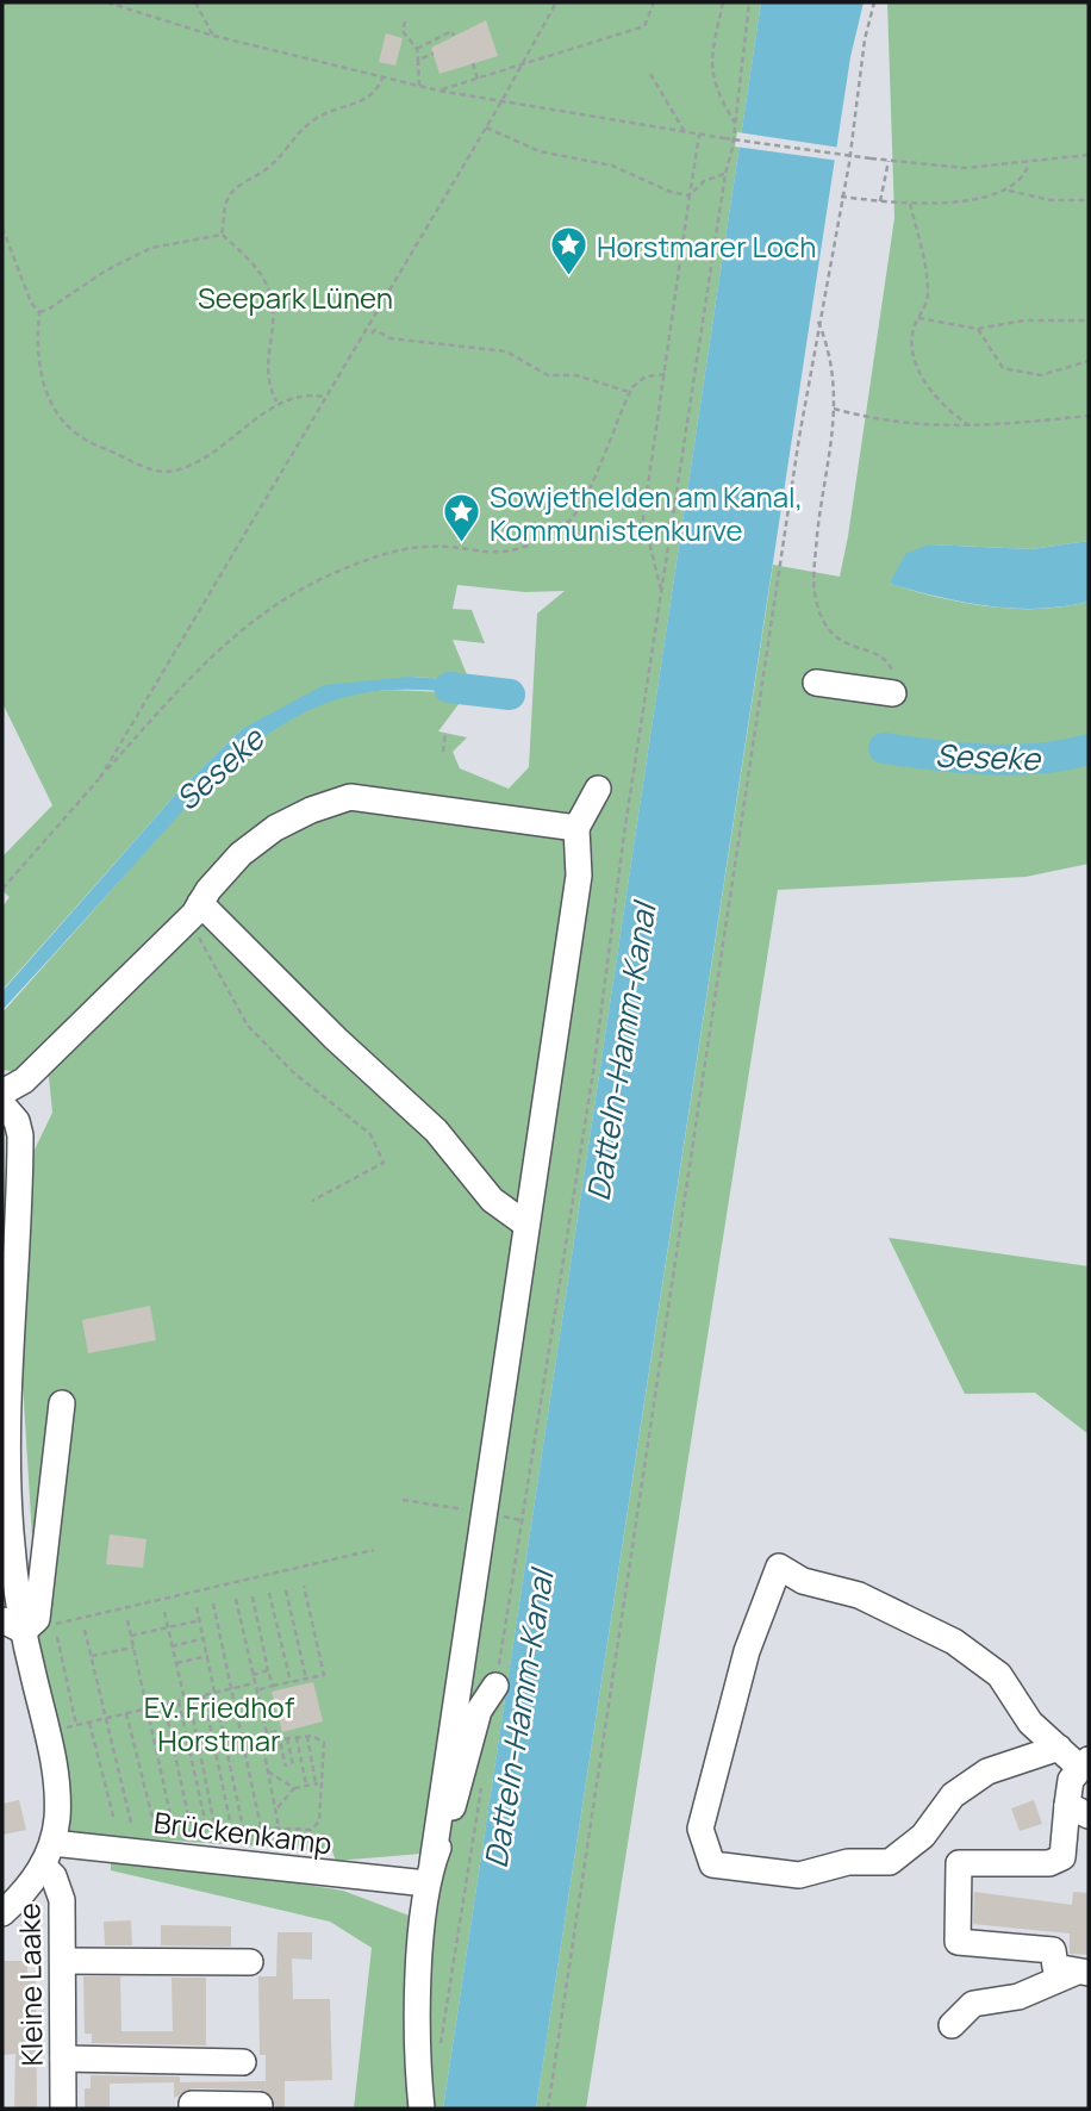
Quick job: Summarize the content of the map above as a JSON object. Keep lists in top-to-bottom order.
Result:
{
  "streets": {
    "street": ["Brückenkamp", "Kleine Laake"]
  },
  "crossings": [
    ["Brückenkamp", "Kleine Laake"]
  ],
  "water": ["Seseke", "Datteln-Hamm-Kanal"],
  "parks": ["Seepark Lünen", "Ev. Friedhof Horstmar"],
  "places": {
    "place": ["Horstmarer Loch", "Sowjethelden am Kanal, Kommunistenkurve"]
  }
}
